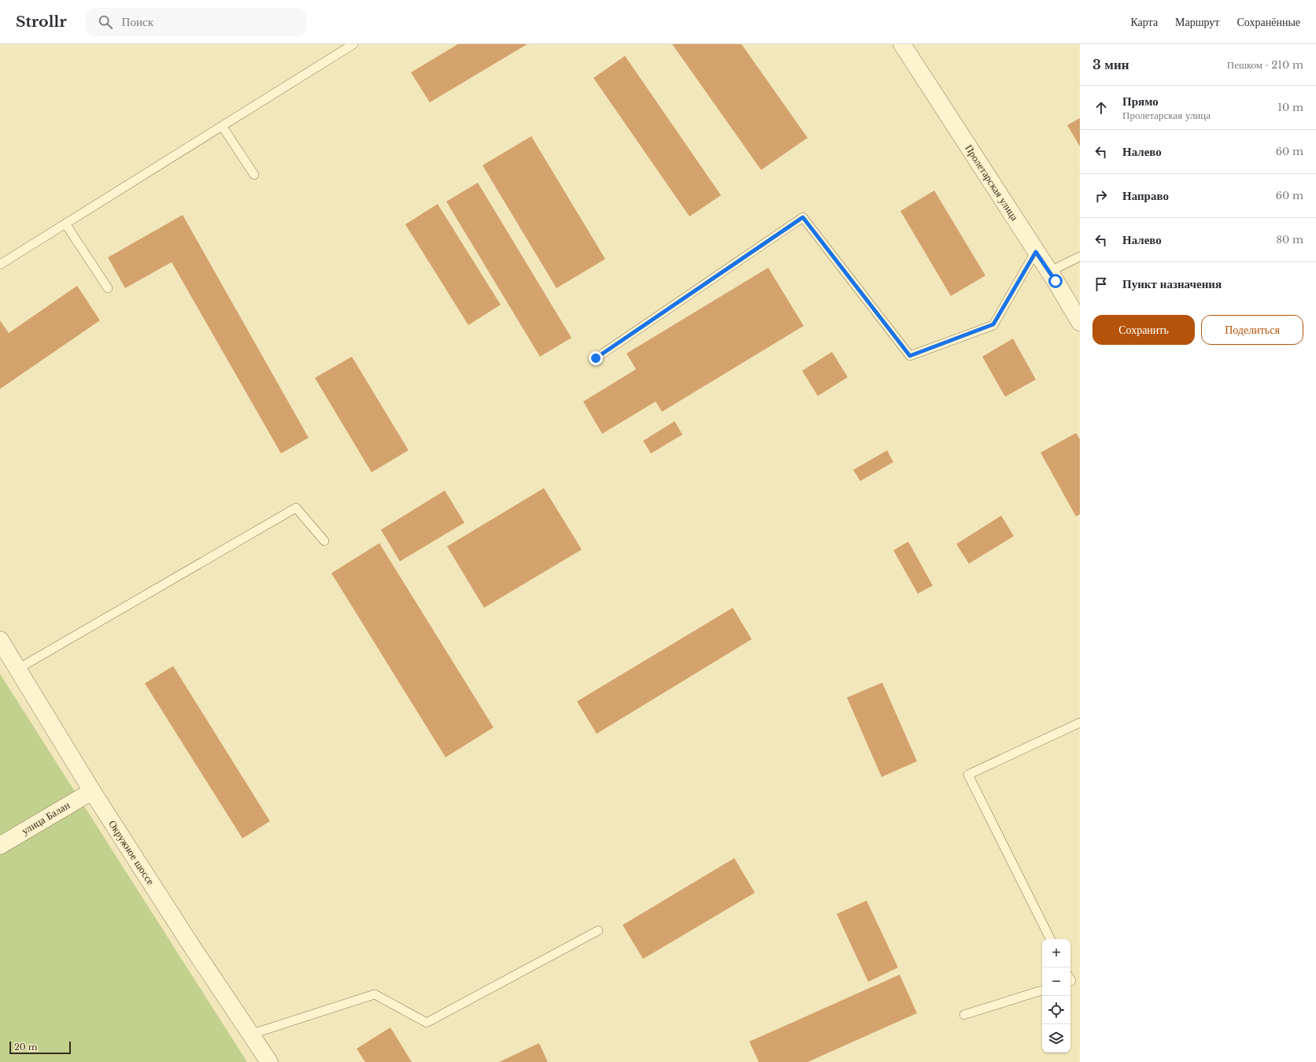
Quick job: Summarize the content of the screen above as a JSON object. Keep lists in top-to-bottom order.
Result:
{
  "streets": {
    "street": ["Пролетарская улица", "улица Балан", "Окружное шоссе"]
  },
  "crossings": [
    ["улица Балан", "Окружное шоссе"]
  ],
  "scale_bar": "20 m",
  "page": {
    "header": "Strollr",
    "search": "Поиск",
    "nav": ["Карта", "Маршрут", "Сохранённые"],
    "heading": ["3 мин", "Пешком · 210 m"],
    "list": [
      ["Прямо", "Пролетарская улица", "10 m"],
      ["Налево", "60 m"],
      ["Направо", "60 m"],
      ["Налево", "80 m"],
      "Пункт назначения"
    ],
    "buttons": ["Сохранить", "Поделиться"],
    "map_buttons": ["+", "−"],
    "scale": "20 m"
  }
}
